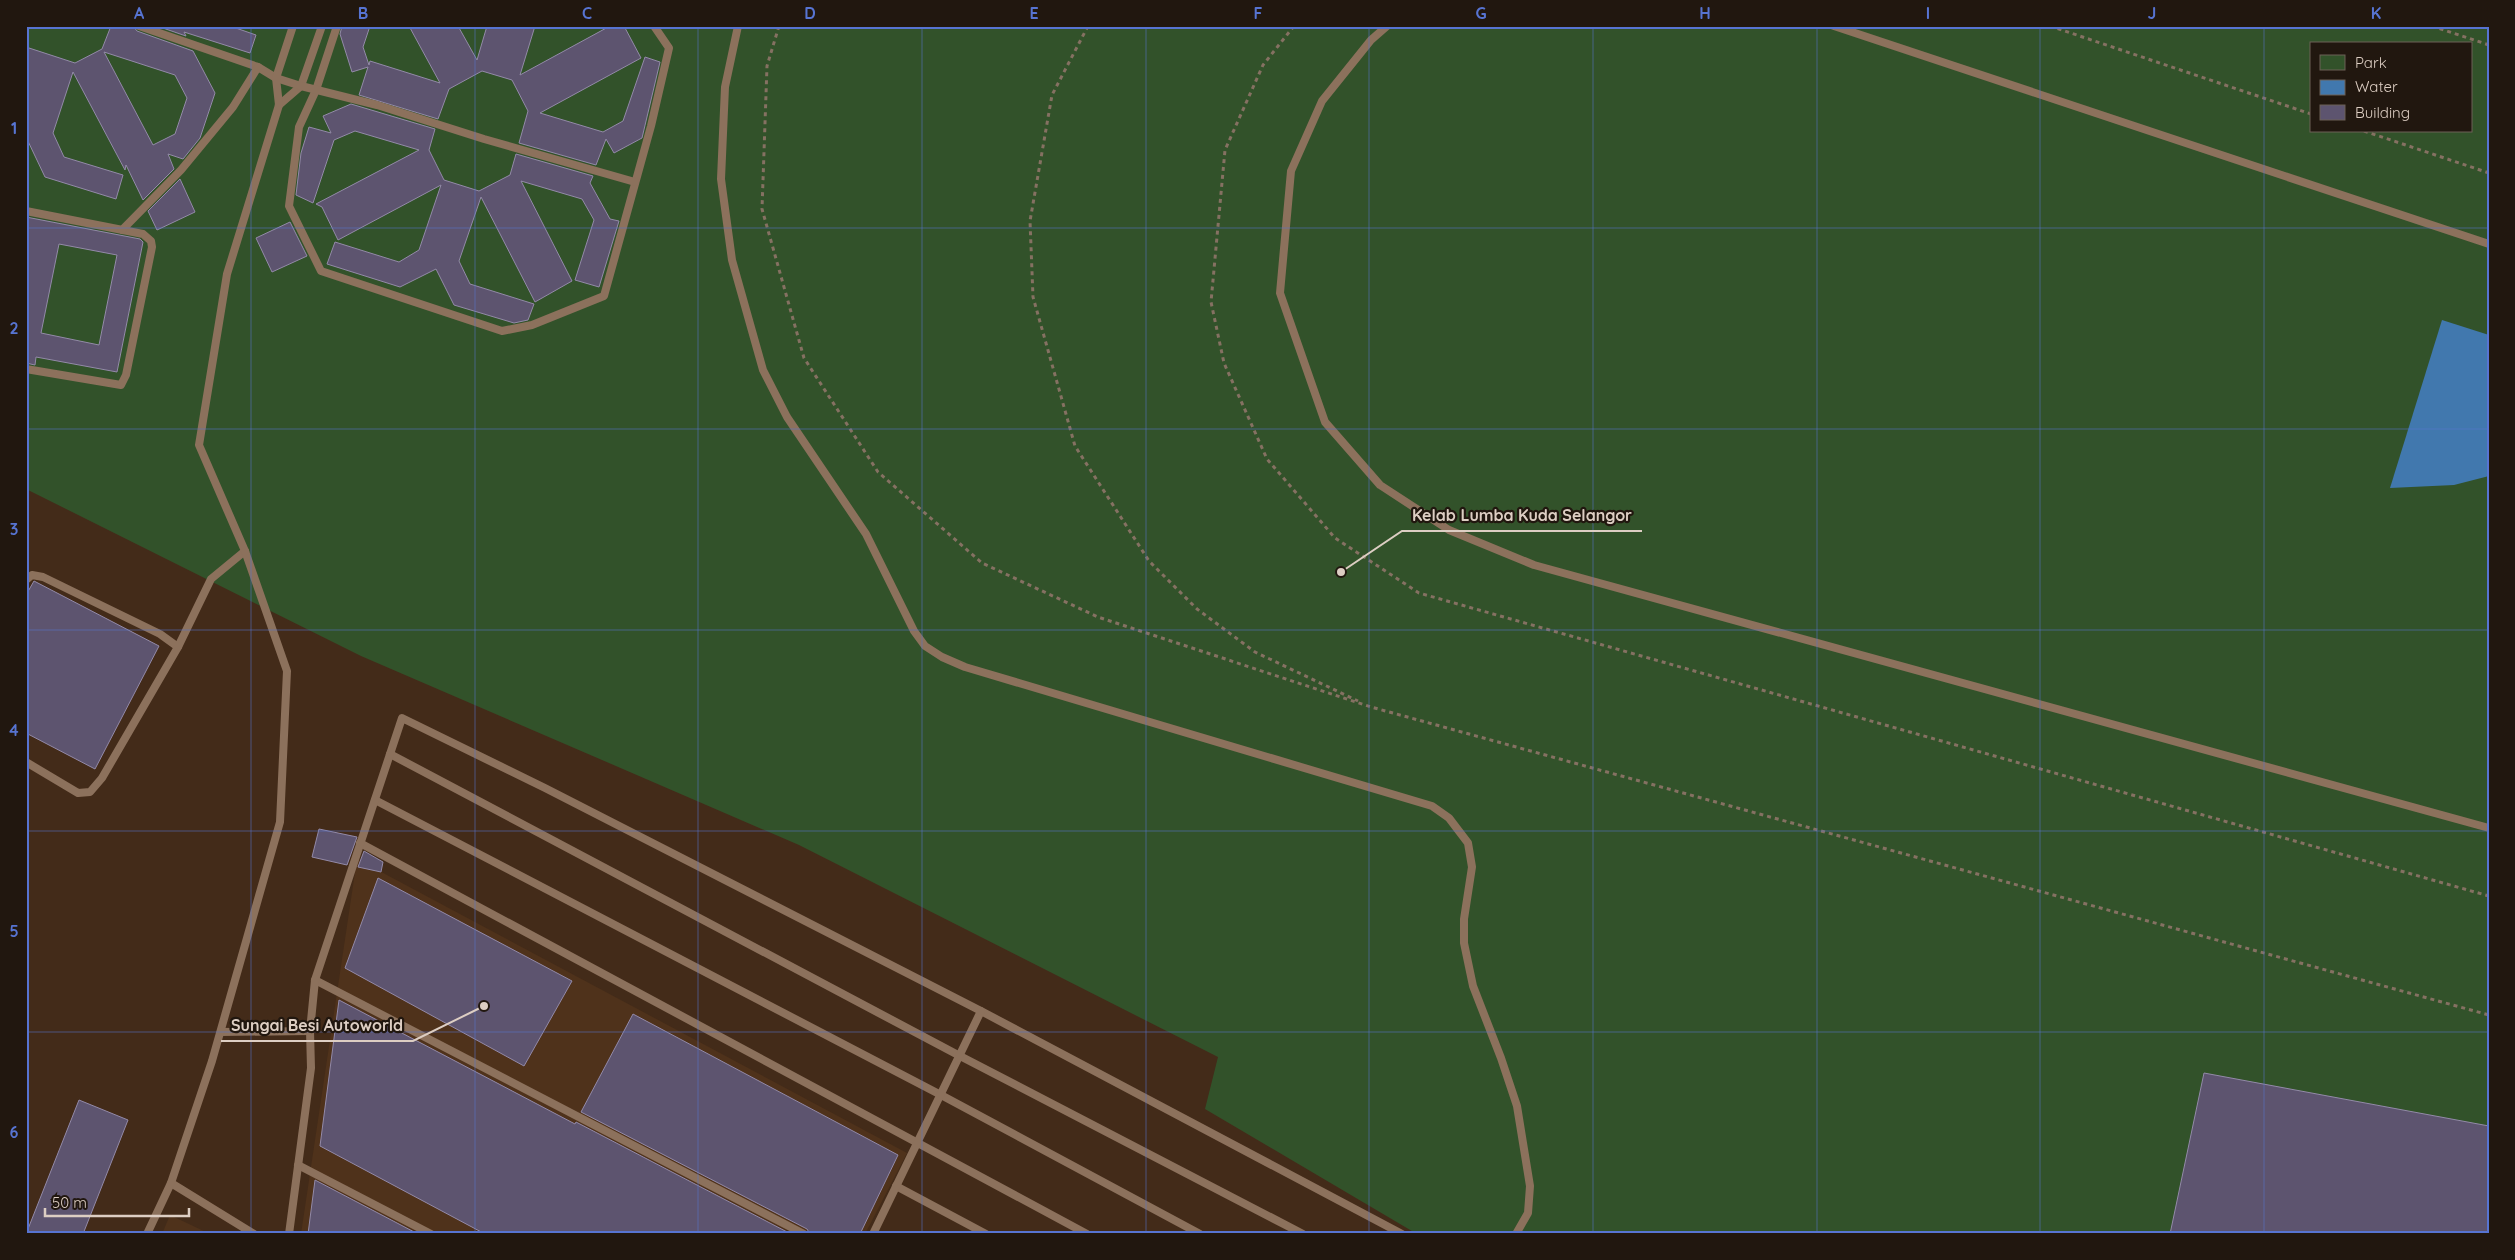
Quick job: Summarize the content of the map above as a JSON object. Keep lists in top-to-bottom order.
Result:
{
  "places": ["Kelab Lumba Kuda Selangor", "Sungai Besi Autoworld"],
  "legend": ["Park", "Water", "Building"],
  "scale_bar": "50 m",
  "grid": {
    "columns": [
      "A",
      "B",
      "C",
      "D",
      "E",
      "F",
      "G",
      "H",
      "I",
      "J",
      "K"
    ],
    "rows": [
      "1",
      "2",
      "3",
      "4",
      "5",
      "6"
    ]
  }
}
